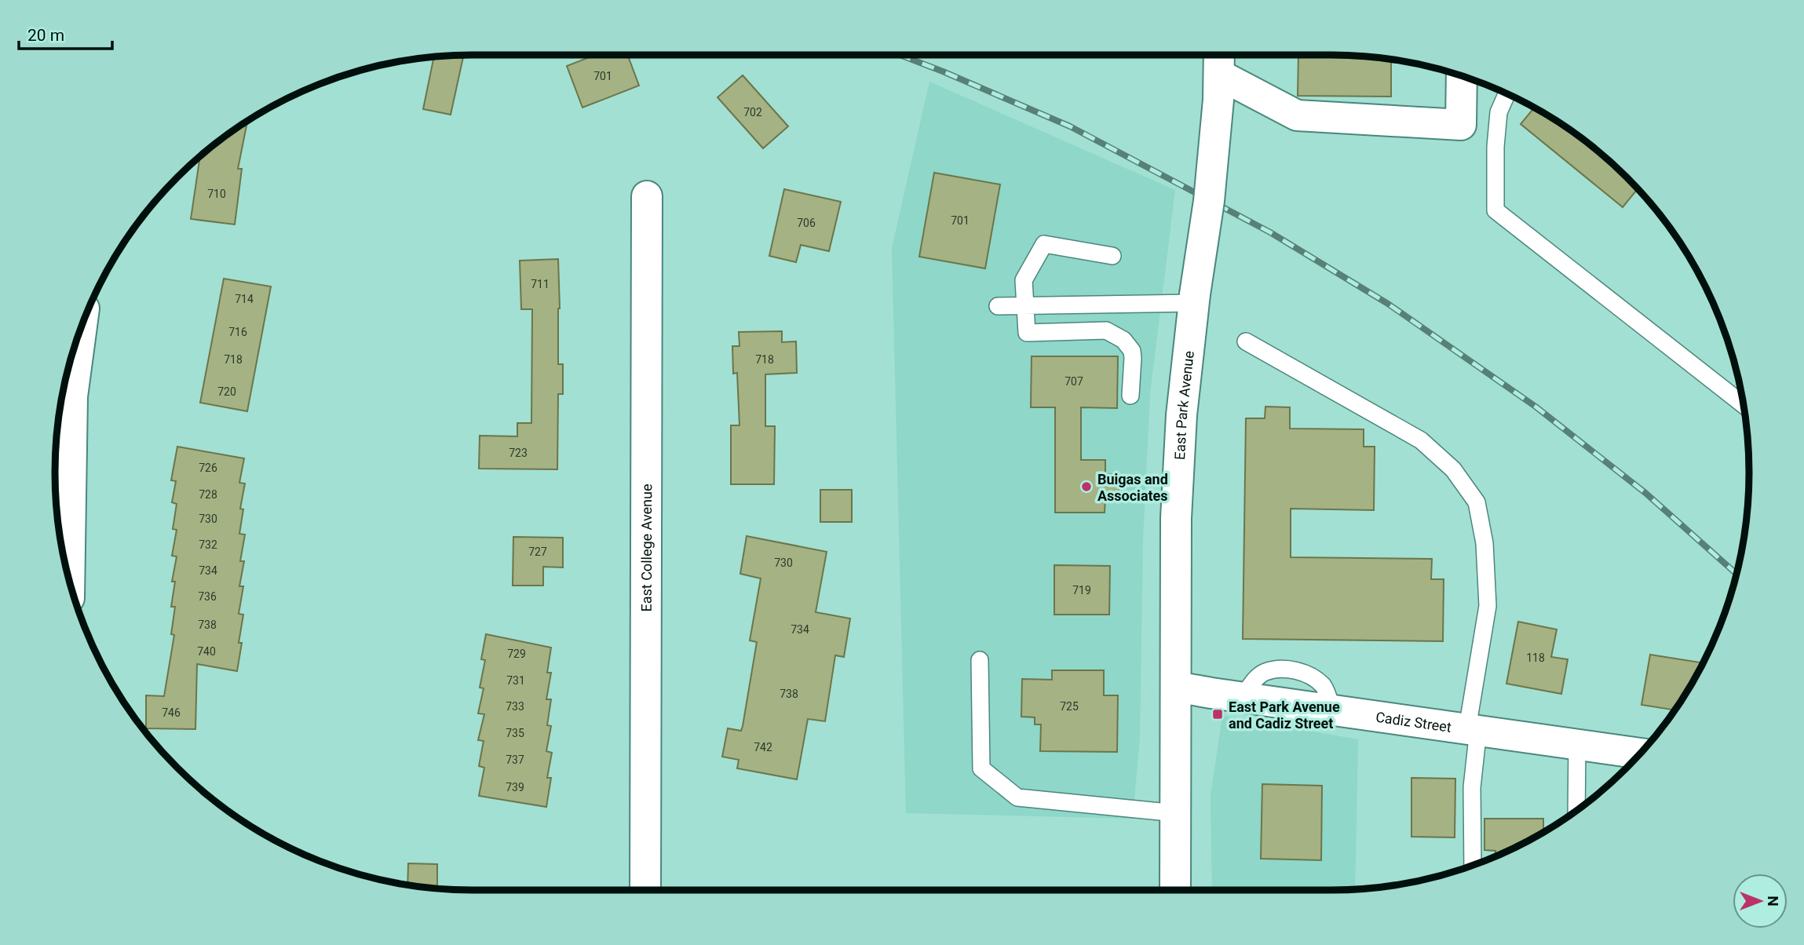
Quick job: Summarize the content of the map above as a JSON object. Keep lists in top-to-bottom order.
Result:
{
  "streets": {
    "street": ["East Park Avenue", "East College Avenue", "Cadiz Street"]
  },
  "crossings": [
    ["East Park Avenue", "Cadiz Street"]
  ],
  "places": {
    "other": ["Buigas and Associates"],
    "transit": ["East Park Avenue and Cadiz Street"]
  },
  "house_numbers": [
    "701",
    "702",
    "710",
    "701",
    "706",
    "711",
    "714",
    "716",
    "718",
    "718",
    "707",
    "720",
    "723",
    "726",
    "728",
    "730",
    "732",
    "727",
    "730",
    "734",
    "719",
    "736",
    "738",
    "734",
    "740",
    "729",
    "118",
    "731",
    "738",
    "733",
    "725",
    "746",
    "735",
    "742",
    "737",
    "739"
  ],
  "scale_bar": "20 m",
  "north": "right"
}
